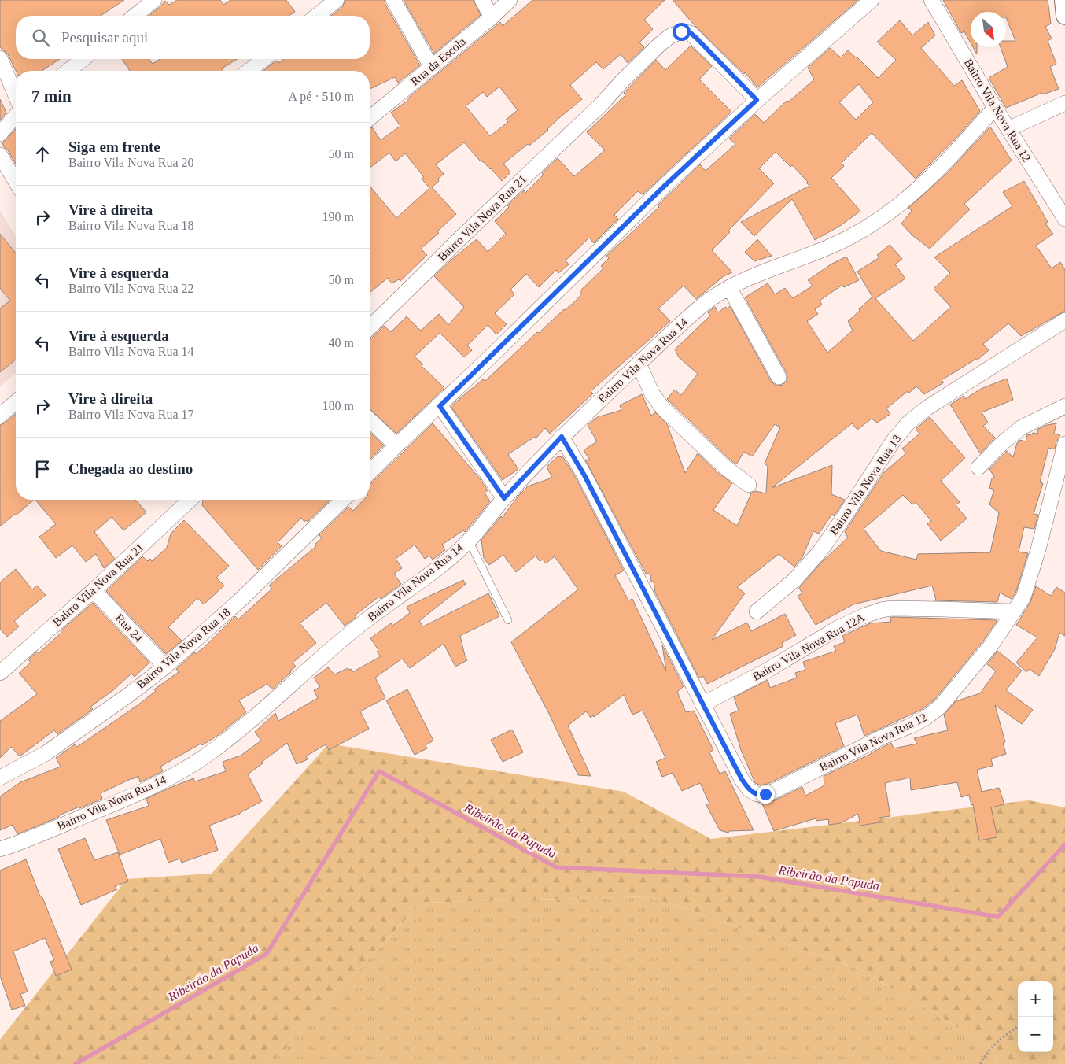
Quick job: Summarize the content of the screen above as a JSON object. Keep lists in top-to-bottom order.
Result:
{
  "streets": {
    "street": [
      "Rua da Escola",
      "Bairro Vila Nova Rua 12",
      "Bairro Vila Nova Rua 21",
      "Bairro Vila Nova Rua 14",
      "Bairro Vila Nova Rua 13",
      "Rua 24",
      "Bairro Vila Nova Rua 12A",
      "Bairro Vila Nova Rua 18"
    ]
  },
  "crossings": [
    ["Bairro Vila Nova Rua 12", "Bairro Vila Nova Rua 14"],
    ["Bairro Vila Nova Rua 12", "Bairro Vila Nova Rua 12A"],
    ["Bairro Vila Nova Rua 21", "Rua 24"],
    ["Rua 24", "Bairro Vila Nova Rua 18"]
  ],
  "water": ["Ribeirão da Papuda"],
  "north": "bottom right",
  "page": {
    "search": "Pesquisar aqui",
    "heading": ["7 min", "A pé · 510 m"],
    "list": [
      ["Siga em frente", "Bairro Vila Nova Rua 20", "50 m"],
      ["Vire à direita", "Bairro Vila Nova Rua 18", "190 m"],
      ["Vire à esquerda", "Bairro Vila Nova Rua 22", "50 m"],
      ["Vire à esquerda", "Bairro Vila Nova Rua 14", "40 m"],
      ["Vire à direita", "Bairro Vila Nova Rua 17", "180 m"],
      "Chegada ao destino"
    ],
    "map_buttons": ["+", "−"]
  }
}
